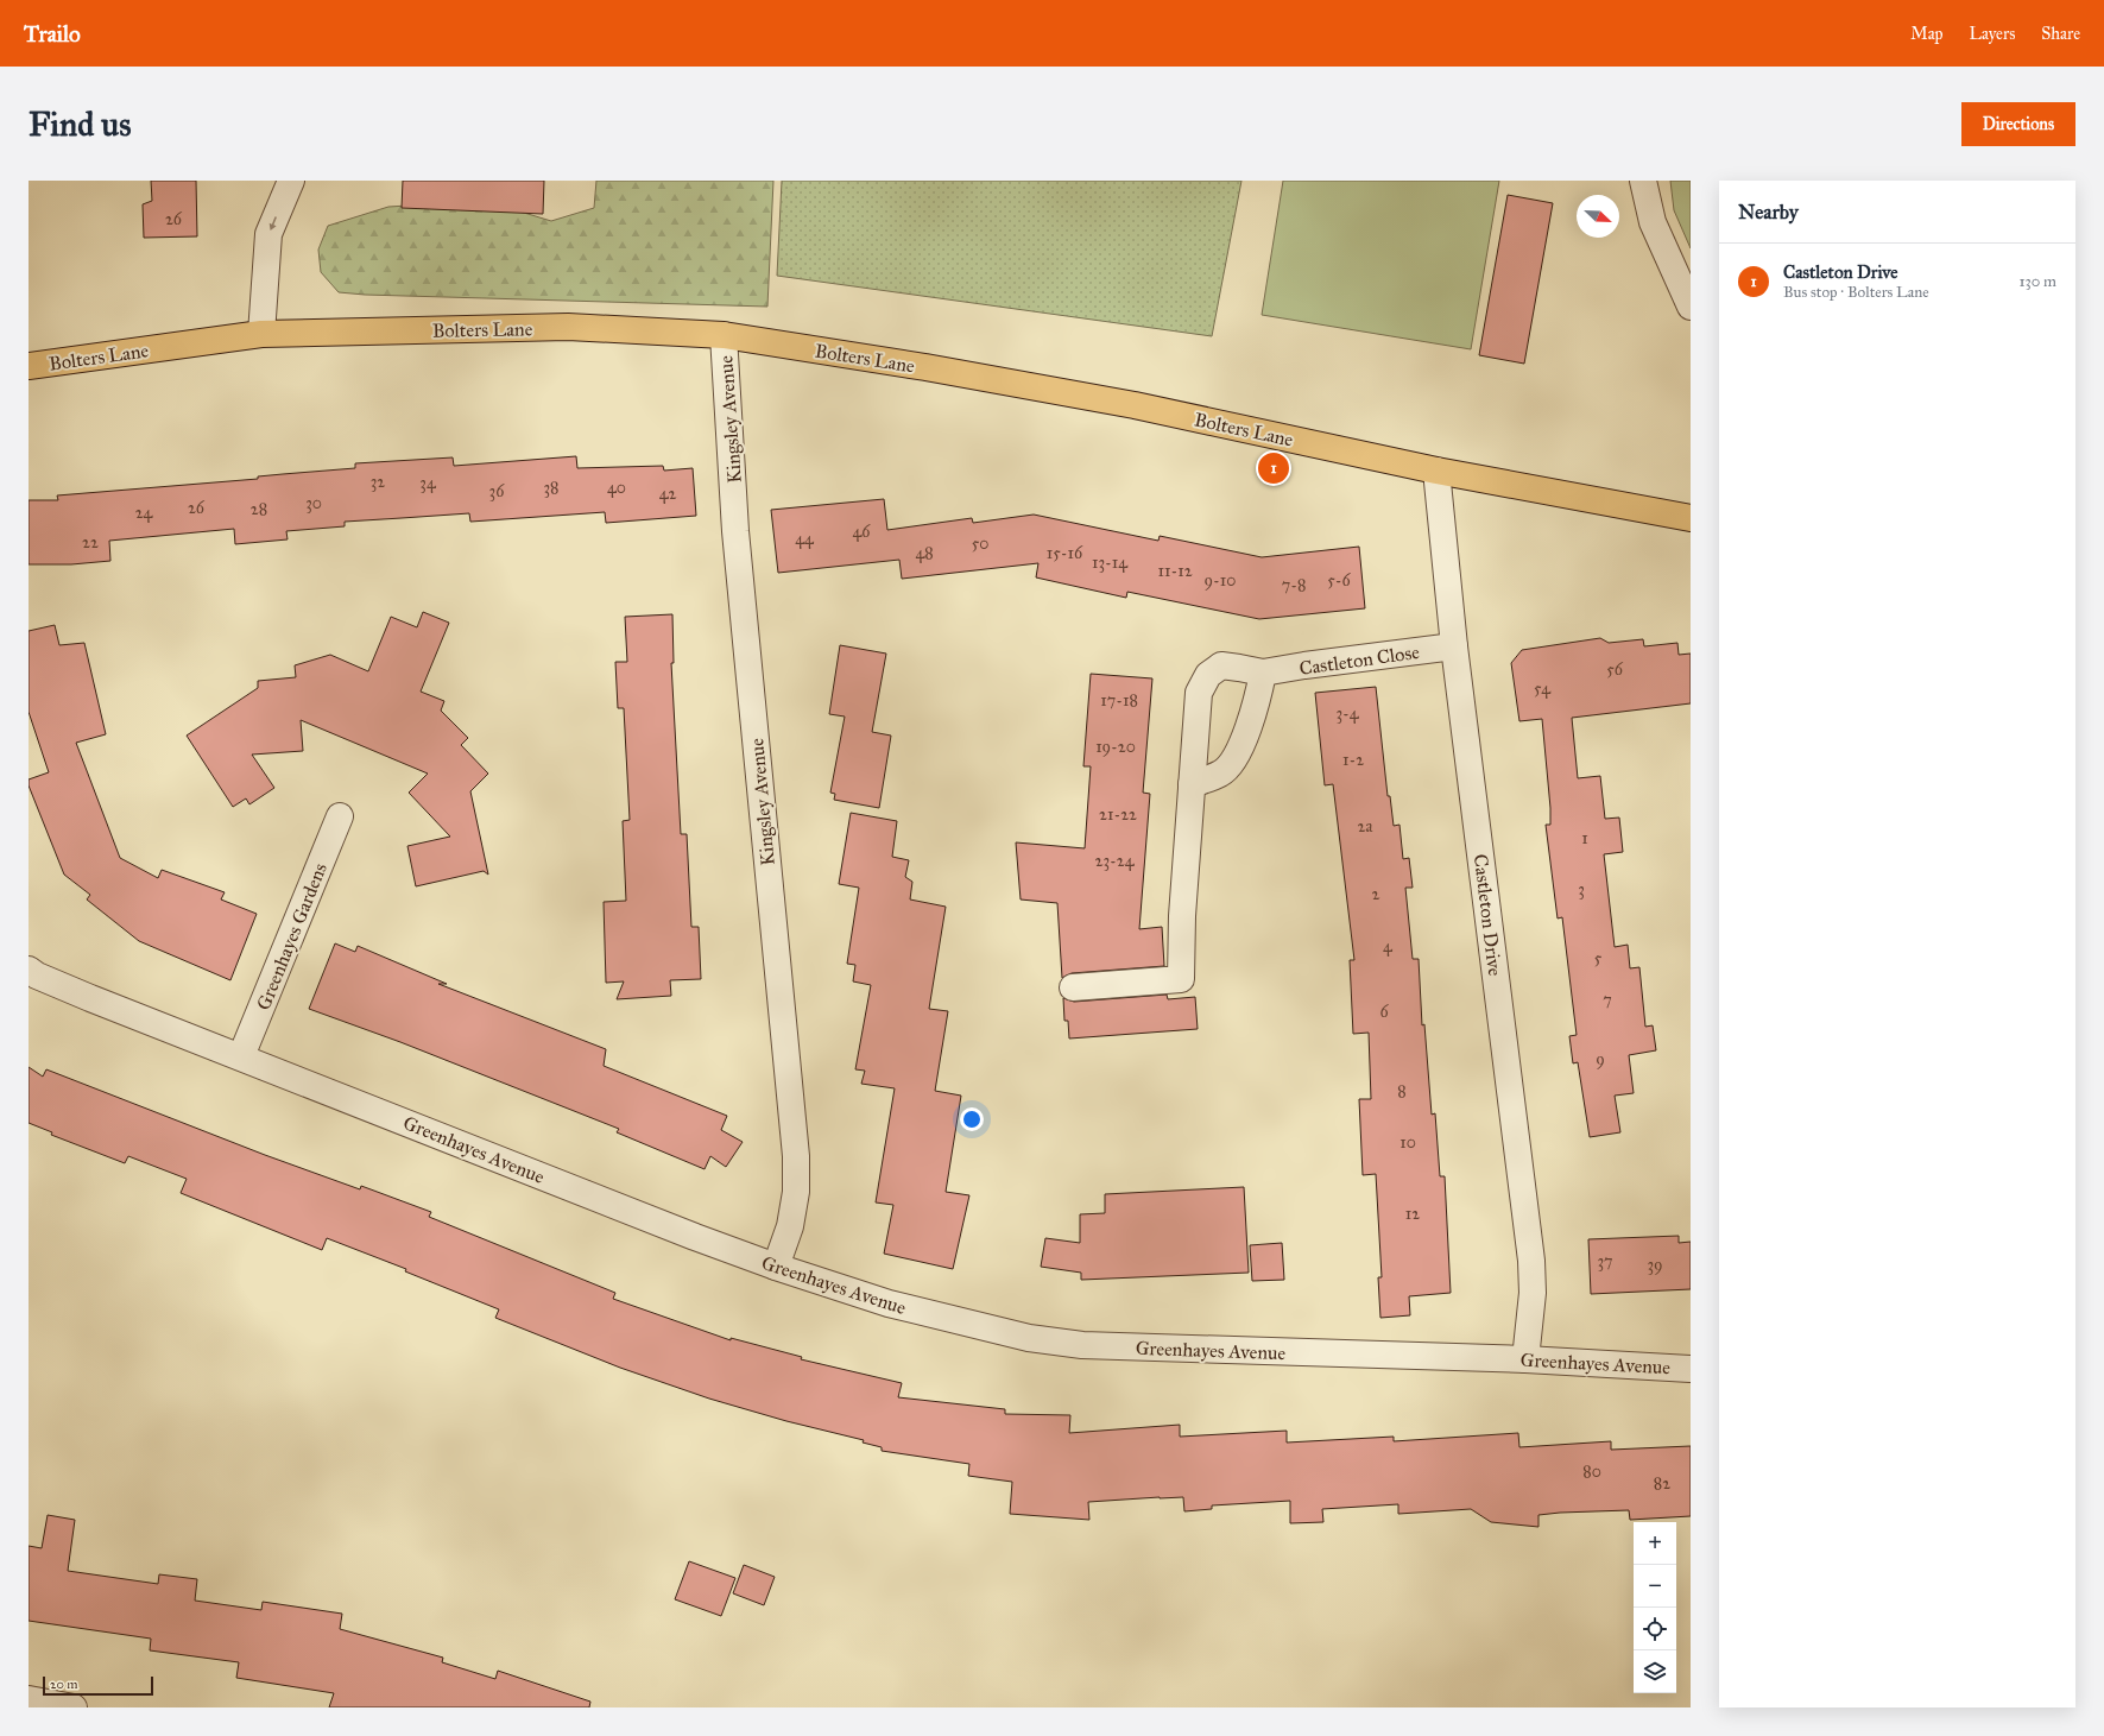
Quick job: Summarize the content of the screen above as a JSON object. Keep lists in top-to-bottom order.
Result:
{
  "streets": {
    "main road": ["Bolters Lane"],
    "street": [
      "Kingsley Avenue",
      "Castleton Close",
      "Castleton Drive",
      "Greenhayes Gardens",
      "Greenhayes Avenue"
    ]
  },
  "crossings": [
    ["Bolters Lane", "Kingsley Avenue"],
    ["Bolters Lane", "Castleton Drive"],
    ["Kingsley Avenue", "Greenhayes Avenue"],
    ["Castleton Close", "Castleton Drive"],
    ["Castleton Drive", "Greenhayes Avenue"],
    ["Greenhayes Gardens", "Greenhayes Avenue"]
  ],
  "house_numbers": [
    "26",
    "32",
    "34",
    "38",
    "40",
    "36",
    "42",
    "30",
    "26",
    "28",
    "24",
    "46",
    "44",
    "22",
    "50",
    "48",
    "15-16",
    "13-14",
    "11-12",
    "9-10",
    "5-6",
    "7-8",
    "56",
    "54",
    "17-18",
    "3-4",
    "19-20",
    "1-2",
    "21-22",
    "2a",
    "1",
    "23-24",
    "3",
    "2",
    "4",
    "5",
    "7",
    "6",
    "9",
    "8",
    "10",
    "12",
    "37",
    "39",
    "80",
    "82"
  ],
  "scale_bar": "20 m",
  "north": "bottom right",
  "page": {
    "header": "Trailo",
    "nav": ["Map", "Layers", "Share"],
    "buttons": "Directions",
    "title": "Find us",
    "heading": "Nearby",
    "list": [
      {
        "mark": "1",
        "name": "Castleton Drive",
        "note": "Bus stop · Bolters Lane",
        "value": "130 m"
      }
    ],
    "pins": "1",
    "map_buttons": ["+", "−"],
    "scale": "20 m"
  }
}
